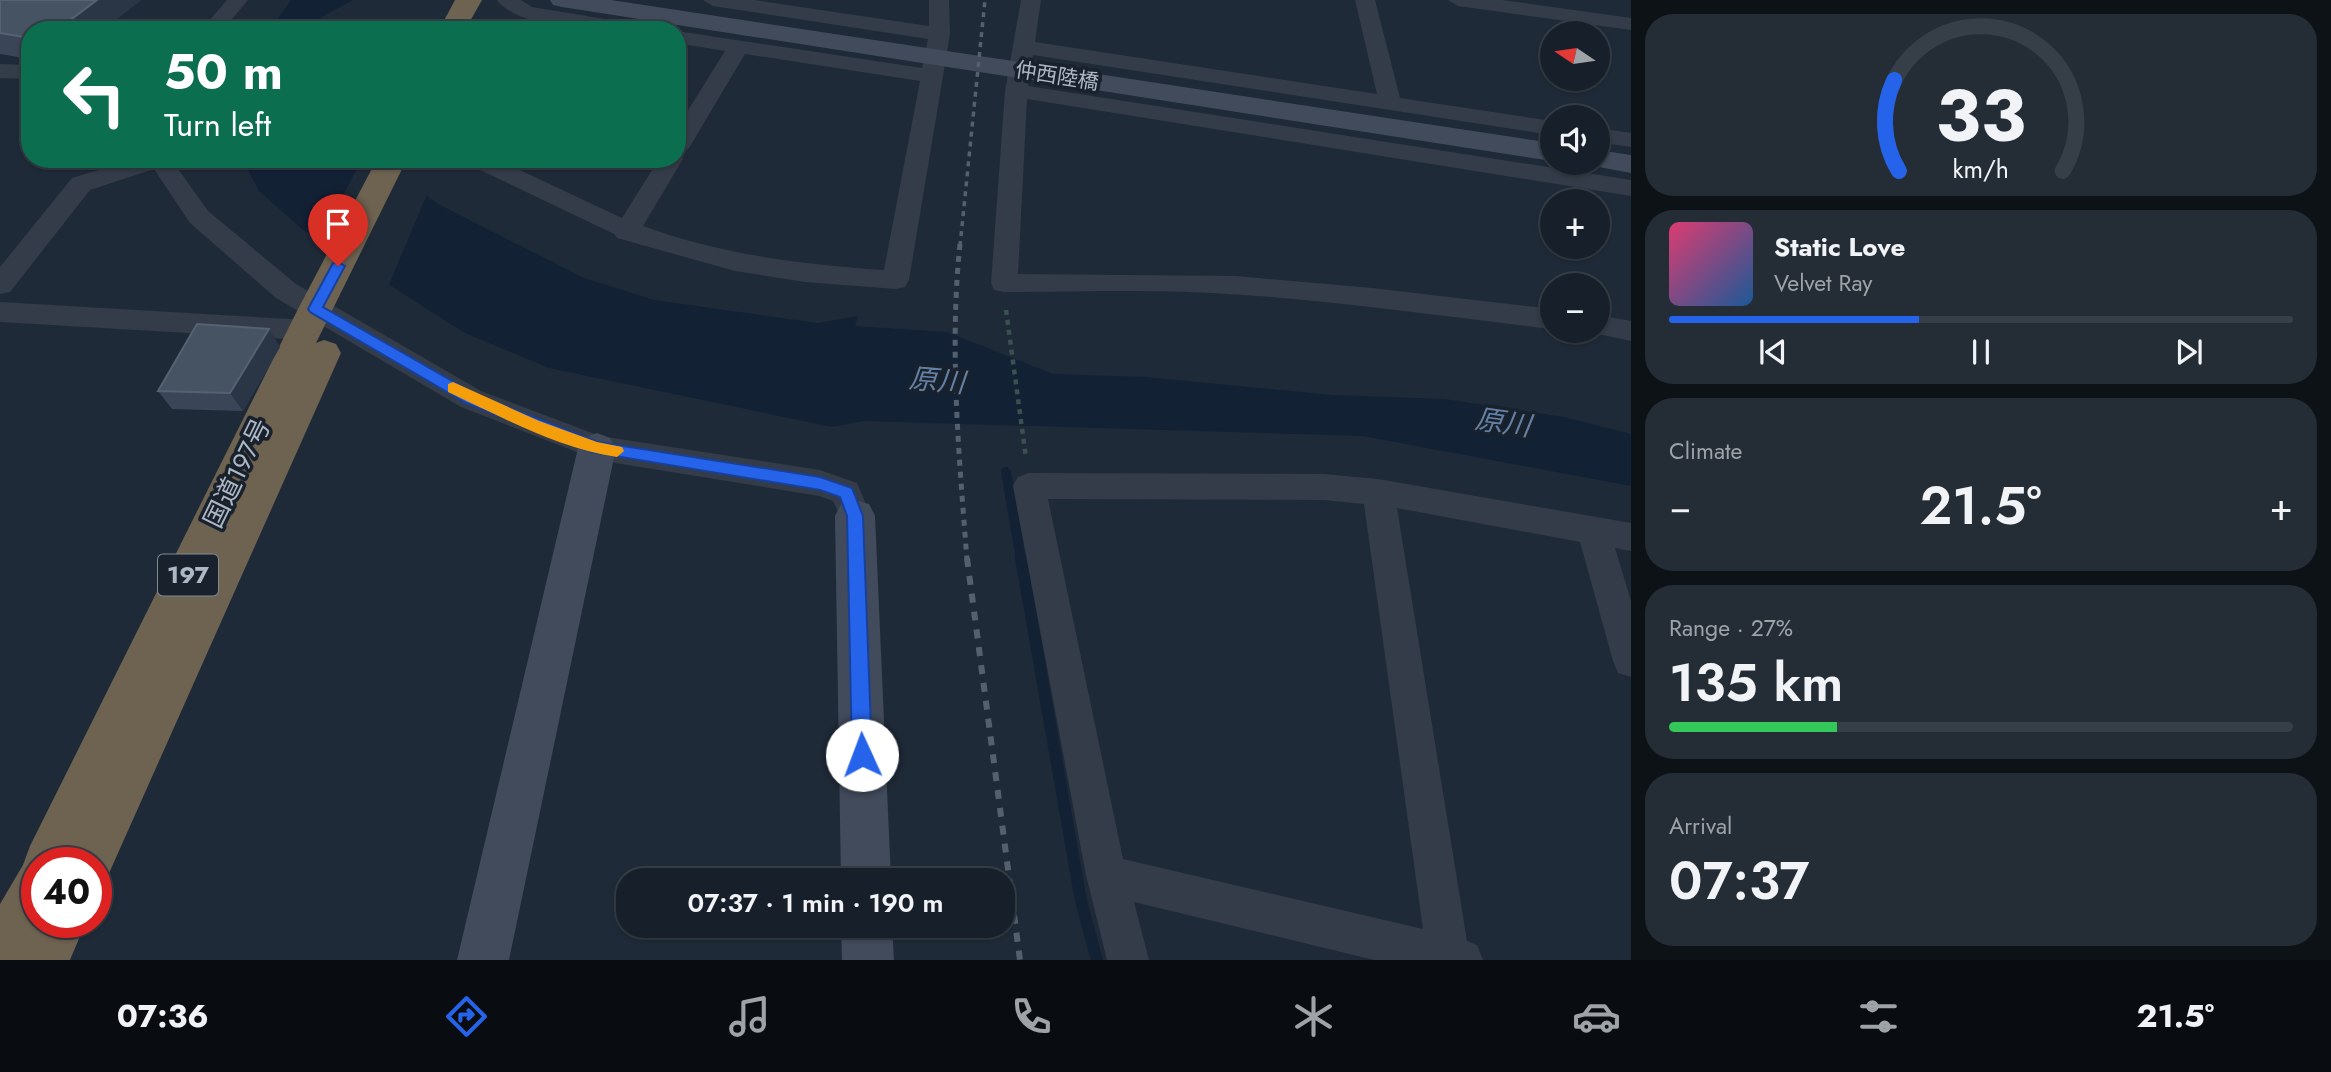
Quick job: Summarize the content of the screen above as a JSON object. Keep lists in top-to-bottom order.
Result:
{
  "streets": {
    "highway": ["国道197号", "197"],
    "main road": ["仲西陸橋"]
  },
  "water": ["原川"],
  "north": "left",
  "page": {
    "map_buttons": ["+", "−"],
    "turn": ["50 m", "Turn left"],
    "song": ["Static Love", "Velvet Ray"],
    "tile": [
      "Climate",
      ["Range · 27%", "135 km"],
      ["Arrival", "07:37"]
    ],
    "heat": ["−", "21.5°", "+"],
    "limit": "40",
    "trip": "07:37 · 1 min · 190 m",
    "tabs": ["07:36", "21.5°"],
    "gauge": ["33", "km/h"]
  }
}
